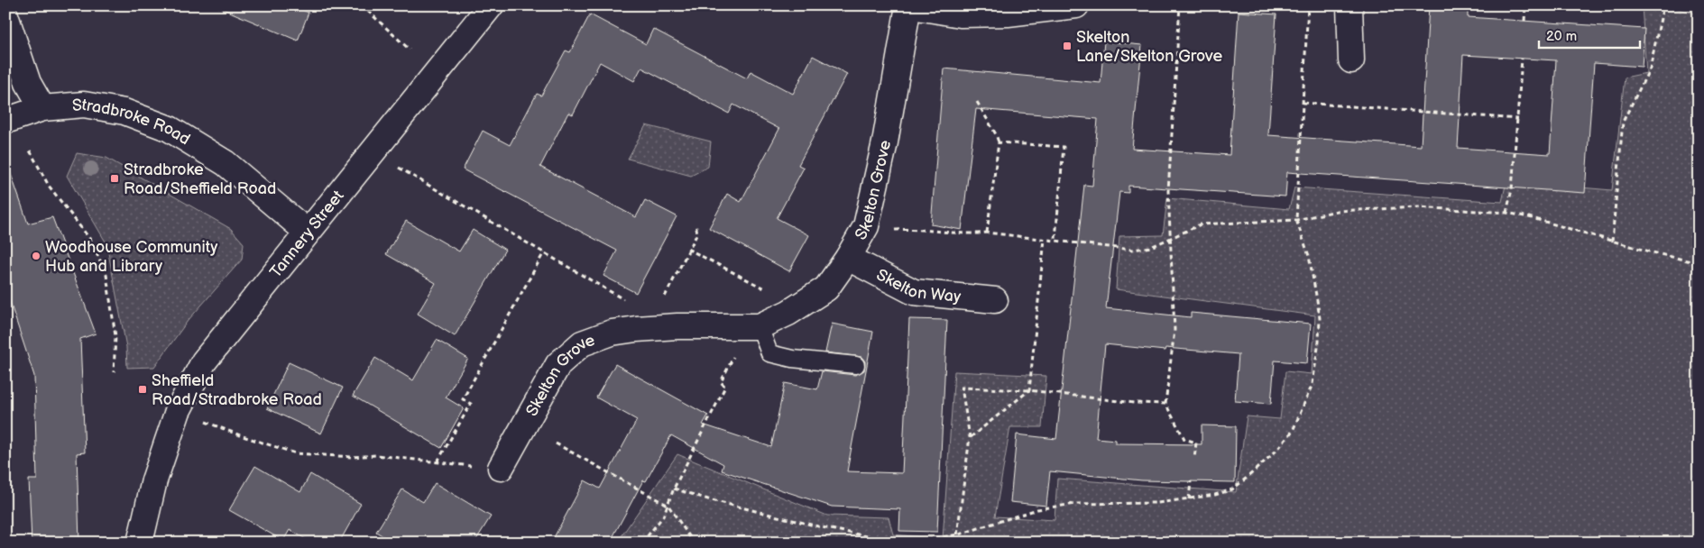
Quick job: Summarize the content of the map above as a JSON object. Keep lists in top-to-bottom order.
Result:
{
  "streets": {
    "street": [
      "Stradbroke Road",
      "Skelton Grove",
      "Tannery Street",
      "Skelton Way"
    ]
  },
  "crossings": [
    ["Stradbroke Road", "Tannery Street"],
    ["Skelton Grove", "Skelton Way"]
  ],
  "places": {
    "transit": ["Skelton Lane/Skelton Grove", "Stradbroke Road/Sheffield Road", "Sheffield Road/Stradbroke Road"],
    "other": ["Woodhouse Community Hub and Library"]
  },
  "scale_bar": "20 m"
}
